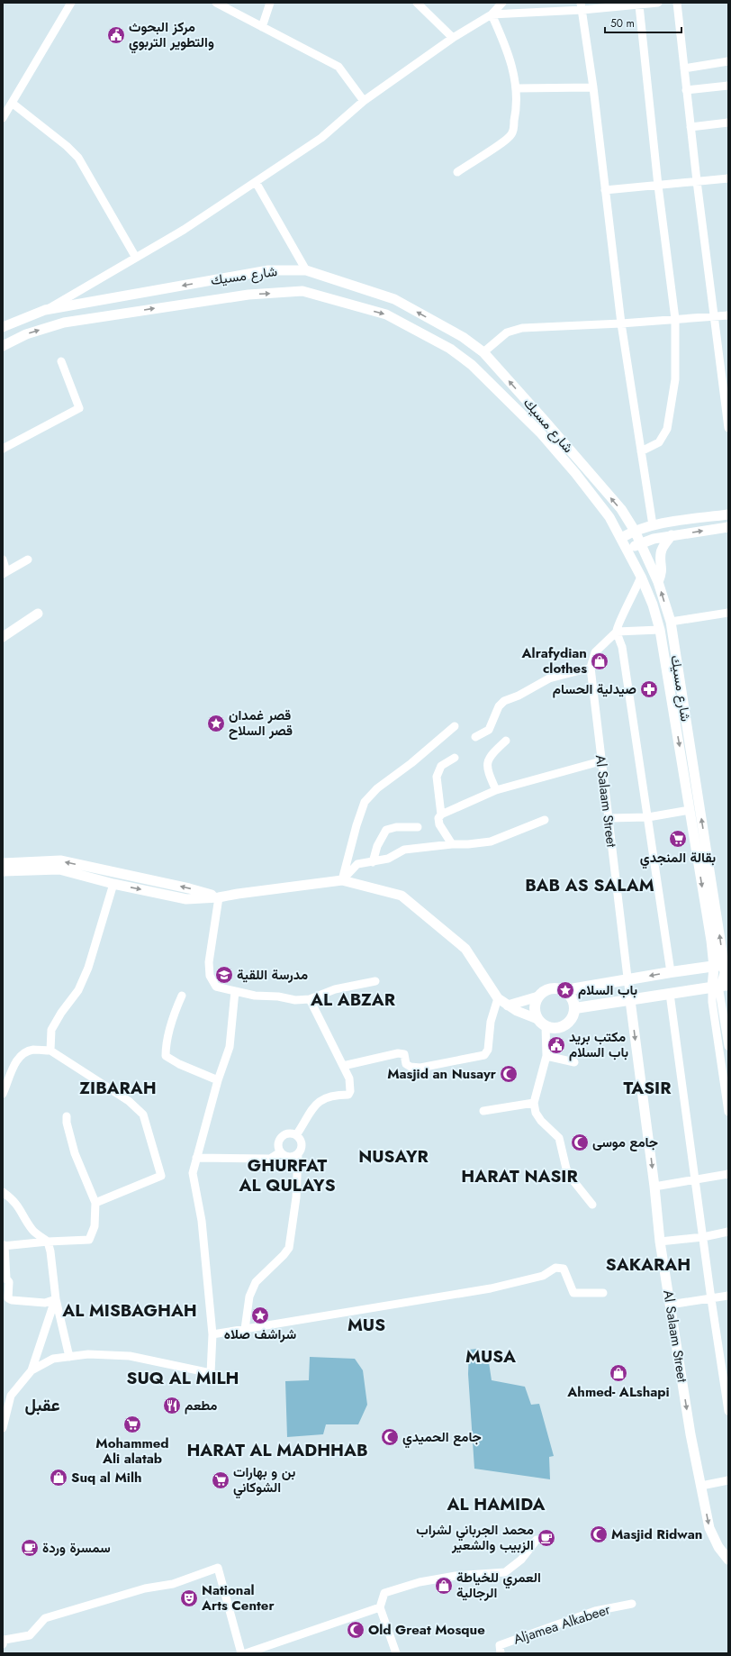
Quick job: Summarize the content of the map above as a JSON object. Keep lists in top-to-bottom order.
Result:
{
  "streets": {
    "street": ["شارع مسيك", "Al Salaam Street", "Aljamea Alkabeer"]
  },
  "districts": [
    "BAB AS SALAM",
    "AL ABZAR",
    "ZIBARAH",
    "TASIR",
    "NUSAYR",
    "GHURFAT AL QULAYS",
    "HARAT NASIR",
    "SAKARAH",
    "AL MISBAGHAH",
    "MUS",
    "MUSA",
    "SUQ AL MILH",
    "عقبل",
    "HARAT AL MADHHAB",
    "AL HAMIDA"
  ],
  "places": {
    "public building": ["مركز البحوث والتطوير التربوي", "مكتب بريد باب السلام"],
    "shop": [
      "Alrafydian clothes",
      "Ahmed- ALshapi",
      "Suq al Milh",
      "العمري للخياطة الرجالية"
    ],
    "pharmacy": ["صيدلية الحسام"],
    "place": ["قصر غمدان قصر السلاح", "باب السلام", "شراشف صلاه"],
    "supermarket": ["بقالة المنجدي", "Mohammed Ali alatab", "بن و بهارات الشوكاني"],
    "school or university": ["مدرسة اللقية"],
    "mosque": [
      "Masjid an Nusayr",
      "جامع موسى",
      "جامع الحميدي",
      "Masjid Ridwan",
      "Old Great Mosque"
    ],
    "restaurant": ["مطعم"],
    "cafe": ["محمد الجرباني لشراب الزبيب والشعير", "سمسرة وردة"],
    "theatre": ["National Arts Center"]
  },
  "scale_bar": "50 m"
}
